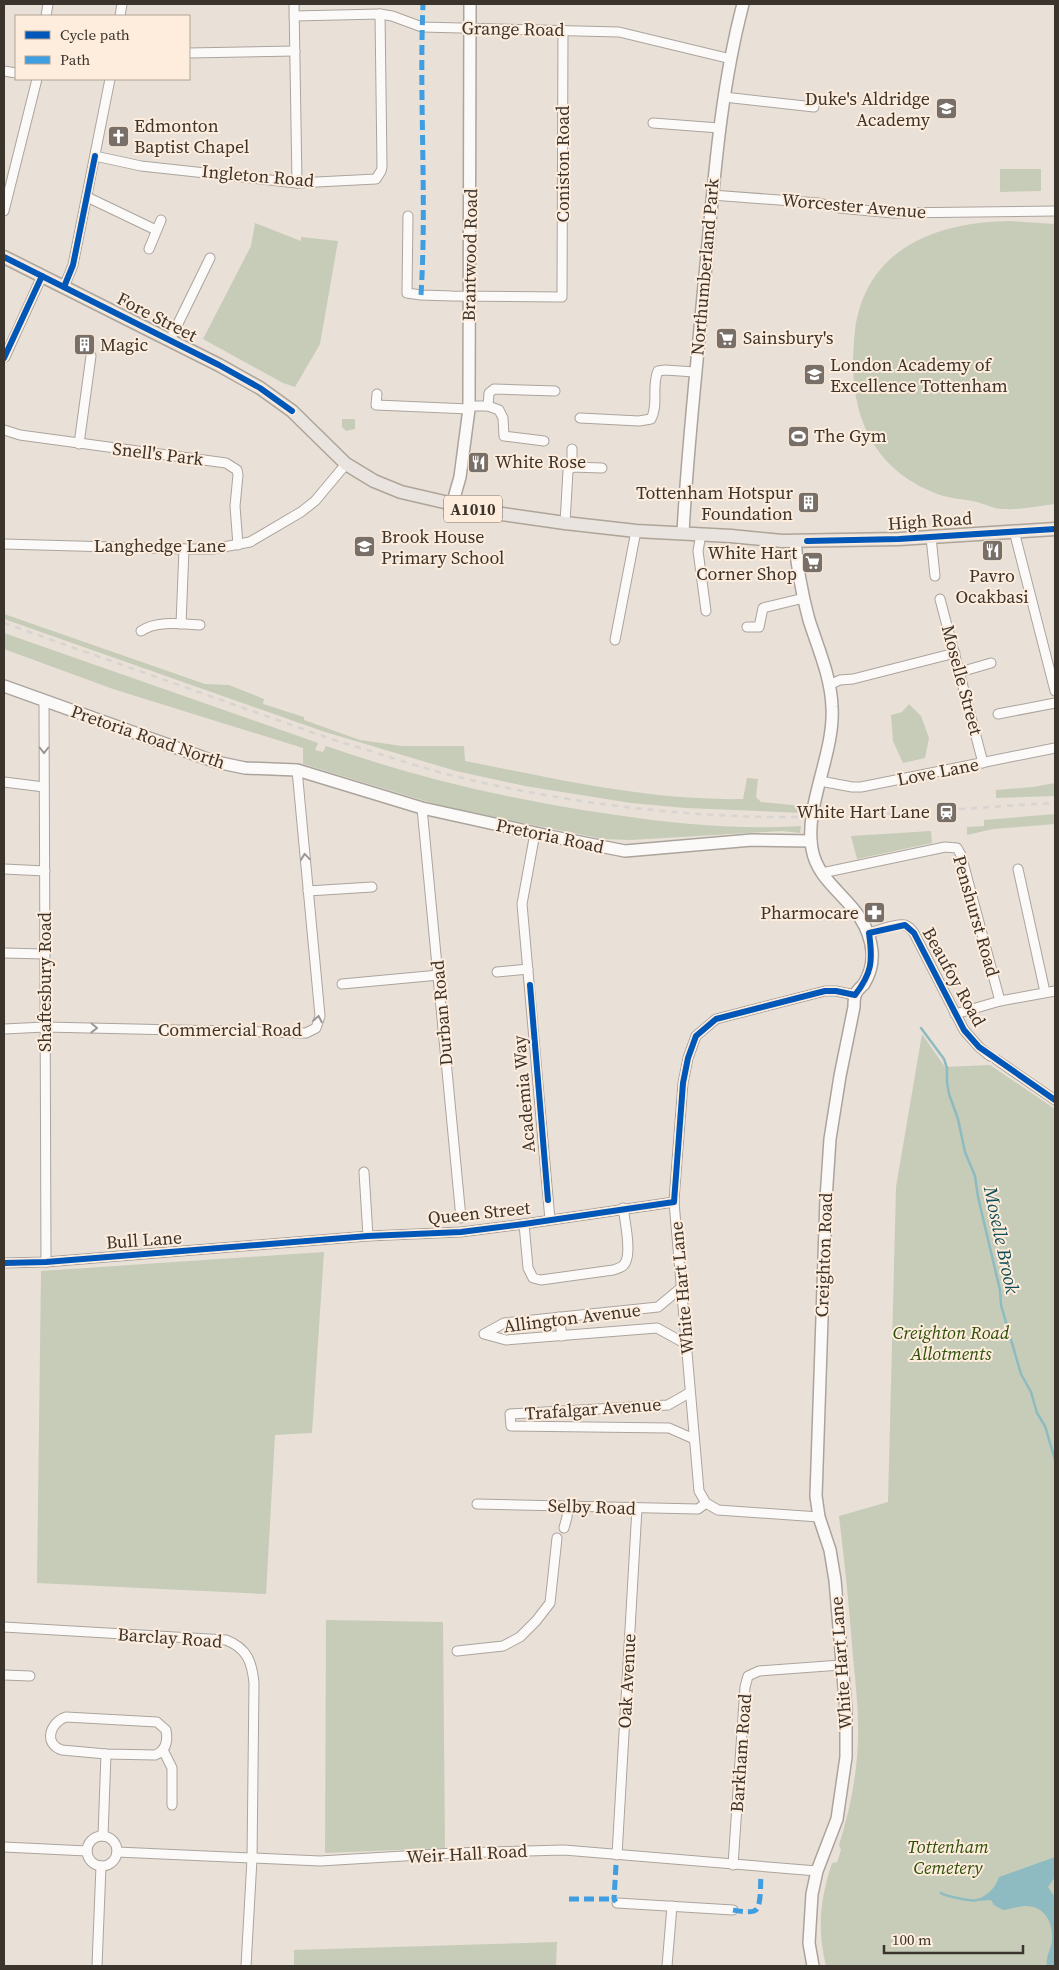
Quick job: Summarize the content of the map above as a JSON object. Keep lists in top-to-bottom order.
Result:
{
  "streets": {
    "main road": ["Fore Street", "A1010", "High Road"],
    "street": [
      "Grange Road",
      "Coniston Road",
      "Ingleton Road",
      "Worcester Avenue",
      "Brantwood Road",
      "Northumberland Park",
      "Snell's Park",
      "Langhedge Lane",
      "Moselle Street",
      "Pretoria Road North",
      "Love Lane",
      "Pretoria Road",
      "Penshurst Road",
      "Beaufoy Road",
      "Shaftesbury Road",
      "Durban Road",
      "Commercial Road",
      "Academia Way",
      "Queen Street",
      "Bull Lane",
      "Creighton Road",
      "White Hart Lane",
      "Allington Avenue",
      "Trafalgar Avenue",
      "Selby Road",
      "Barclay Road",
      "Oak Avenue",
      "Barkham Road",
      "Weir Hall Road"
    ]
  },
  "crossings": [
    ["Grange Road", "Coniston Road"],
    ["Grange Road", "Ingleton Road"],
    ["Grange Road", "Brantwood Road"],
    ["Grange Road", "Northumberland Park"],
    ["Coniston Road", "Brantwood Road"],
    ["Worcester Avenue", "Northumberland Park"],
    ["Brantwood Road", "High Road"],
    ["Northumberland Park", "High Road"],
    ["Fore Street", "High Road"],
    ["Snell's Park", "Langhedge Lane"],
    ["High Road", "Langhedge Lane"],
    ["Moselle Street", "Love Lane"],
    ["Pretoria Road North", "Pretoria Road"],
    ["Pretoria Road North", "Shaftesbury Road"],
    ["Pretoria Road North", "Commercial Road"],
    ["Pretoria Road", "Durban Road"],
    ["Pretoria Road", "Commercial Road"],
    ["Pretoria Road", "Academia Way"],
    ["Shaftesbury Road", "Commercial Road"],
    ["Shaftesbury Road", "Bull Lane"],
    ["Academia Way", "Queen Street"],
    ["Queen Street", "Bull Lane"],
    ["Queen Street", "White Hart Lane"],
    ["Creighton Road", "White Hart Lane"],
    ["White Hart Lane", "Allington Avenue"],
    ["White Hart Lane", "Trafalgar Avenue"],
    ["White Hart Lane", "Selby Road"],
    ["White Hart Lane", "Barkham Road"],
    ["White Hart Lane", "Weir Hall Road"],
    ["Selby Road", "Oak Avenue"],
    ["Barclay Road", "Weir Hall Road"],
    ["Oak Avenue", "Weir Hall Road"],
    ["Barkham Road", "Weir Hall Road"]
  ],
  "water": ["Moselle Brook"],
  "parks": ["Creighton Road Allotments", "Tottenham Cemetery"],
  "places": {
    "school or university": ["Duke's Aldridge Academy", "London Academy of Excellence Tottenham", "Brook House Primary School"],
    "church": ["Edmonton Baptist Chapel"],
    "supermarket": ["Sainsbury's", "White Hart Corner Shop"],
    "building": ["Magic", "Tottenham Hotspur Foundation"],
    "sports": ["The Gym"],
    "restaurant": ["White Rose", "Pavro Ocakbasi"],
    "station": ["White Hart Lane"],
    "pharmacy": ["Pharmocare"]
  },
  "legend": ["Cycle path", "Path"],
  "scale_bar": "100 m"
}
